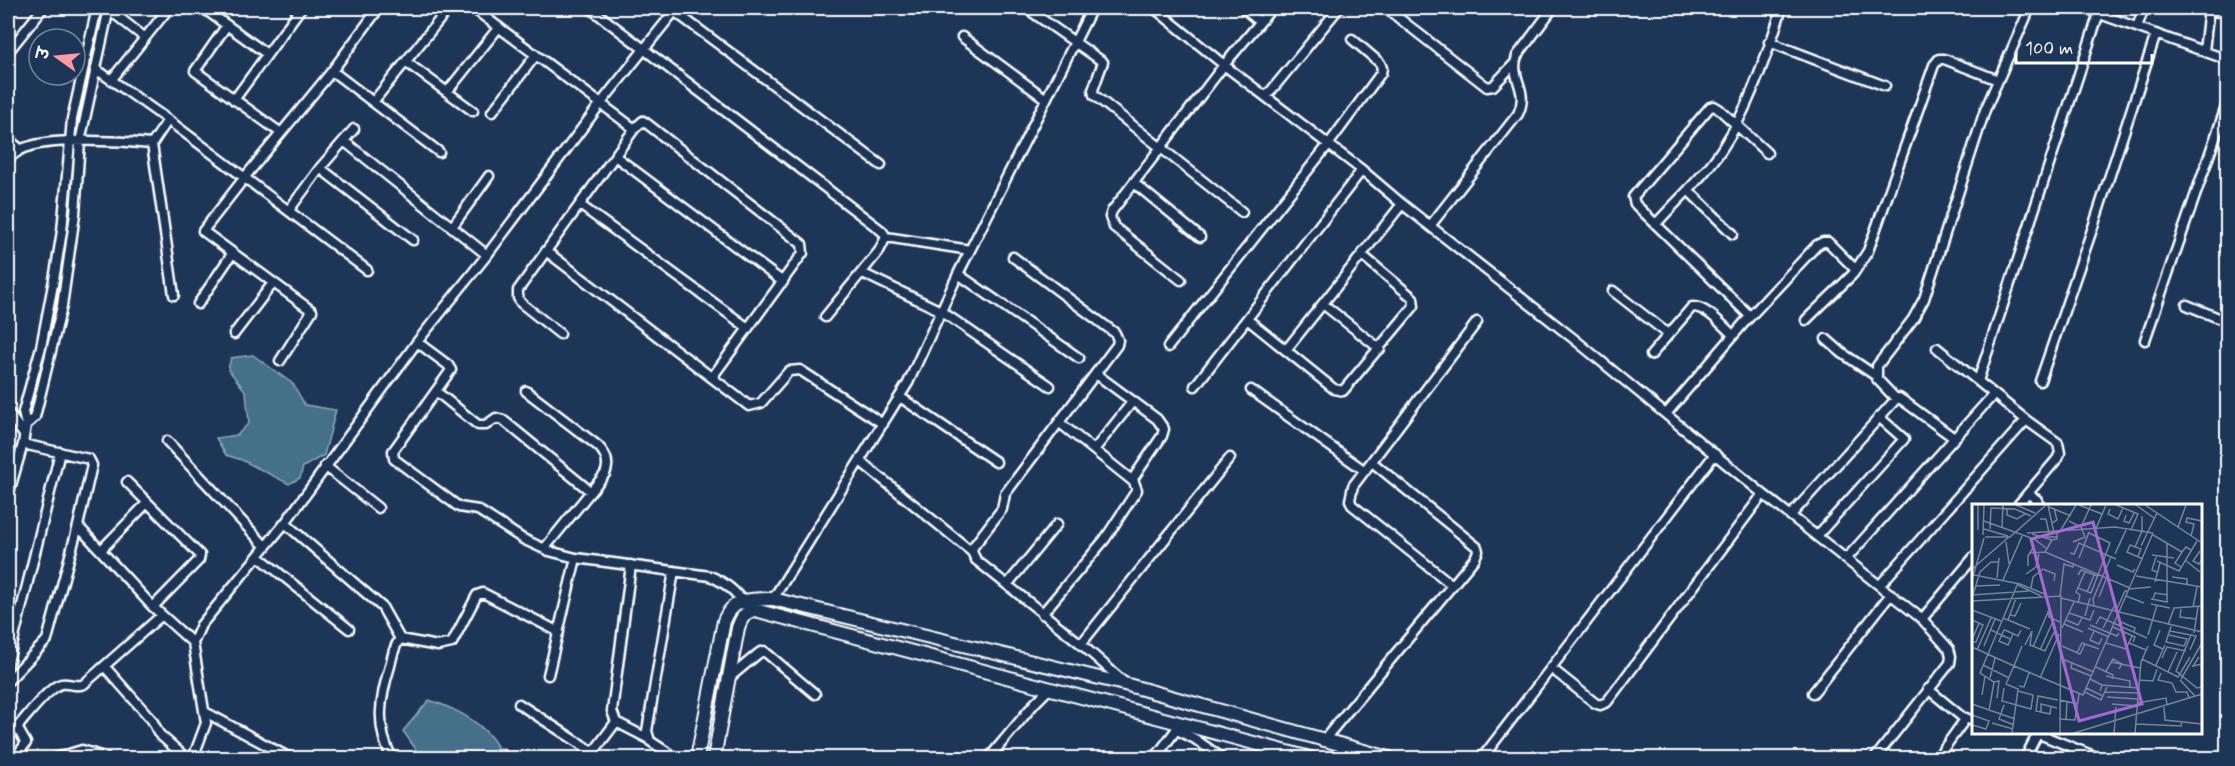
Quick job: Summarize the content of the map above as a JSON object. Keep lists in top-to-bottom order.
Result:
{
  "scale_bar": "100 m",
  "north": "left"
}
